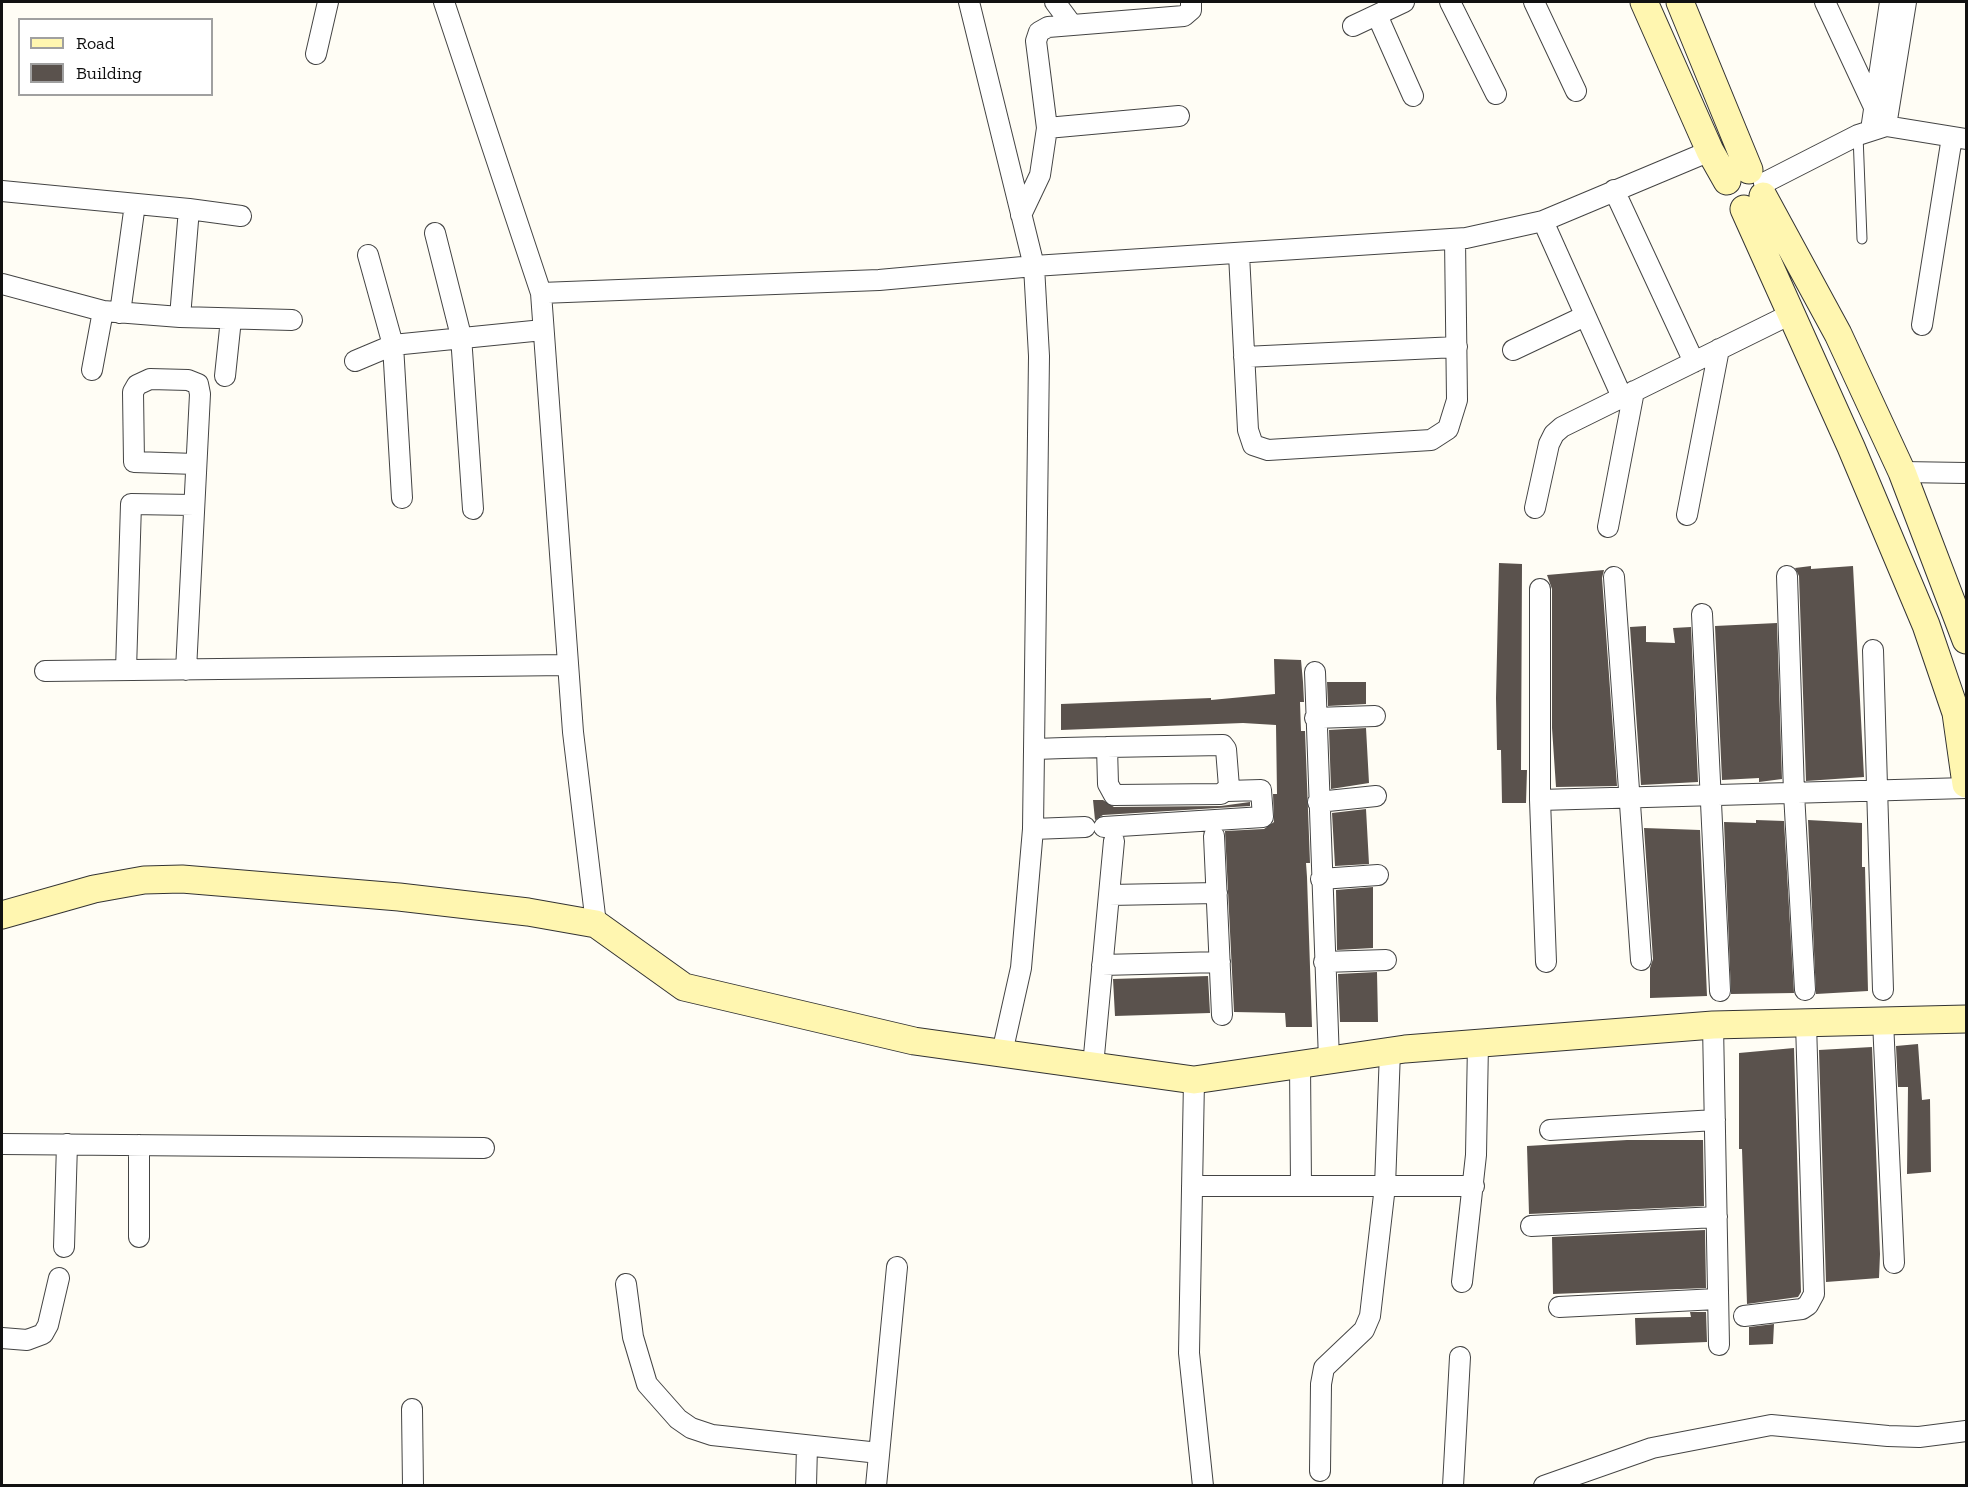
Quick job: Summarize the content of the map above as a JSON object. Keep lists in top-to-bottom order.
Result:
{
  "legend": ["Road", "Building"]
}
